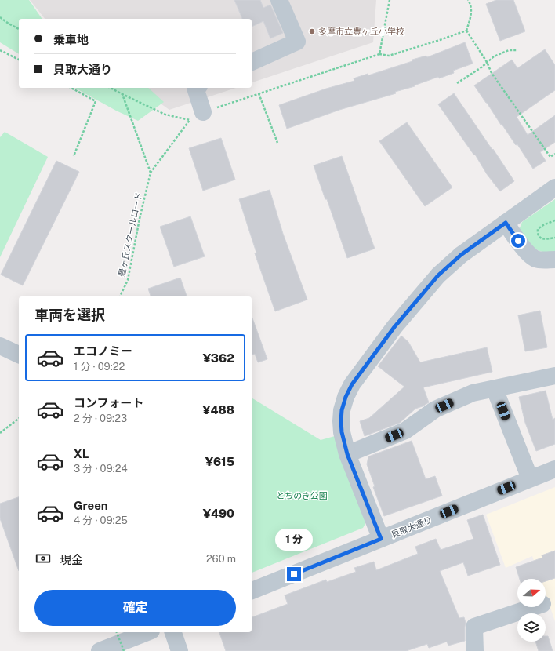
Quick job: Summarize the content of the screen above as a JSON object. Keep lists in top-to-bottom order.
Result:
{
  "streets": {
    "street": ["貝取大通り"],
    "path": ["豊ヶ丘スクールロード"]
  },
  "parks": ["とちのき公園"],
  "places": ["多摩市立豊ヶ丘小学校"],
  "north": "right",
  "page": {
    "banner": ["乗車地", "貝取大通り"],
    "heading": "車両を選択",
    "list": [
      {
        "name": "エコノミー",
        "note": "1 分 · 09:22",
        "value": "¥362"
      },
      {
        "name": "コンフォート",
        "note": "2 分 · 09:23",
        "value": "¥488"
      },
      {
        "name": "XL",
        "note": "3 分 · 09:24",
        "value": "¥615"
      },
      {
        "name": "Green",
        "note": "4 分 · 09:25",
        "value": "¥490"
      }
    ],
    "bubble": "1 分",
    "pay": ["現金", "260 m"],
    "buttons": "確定"
  }
}
